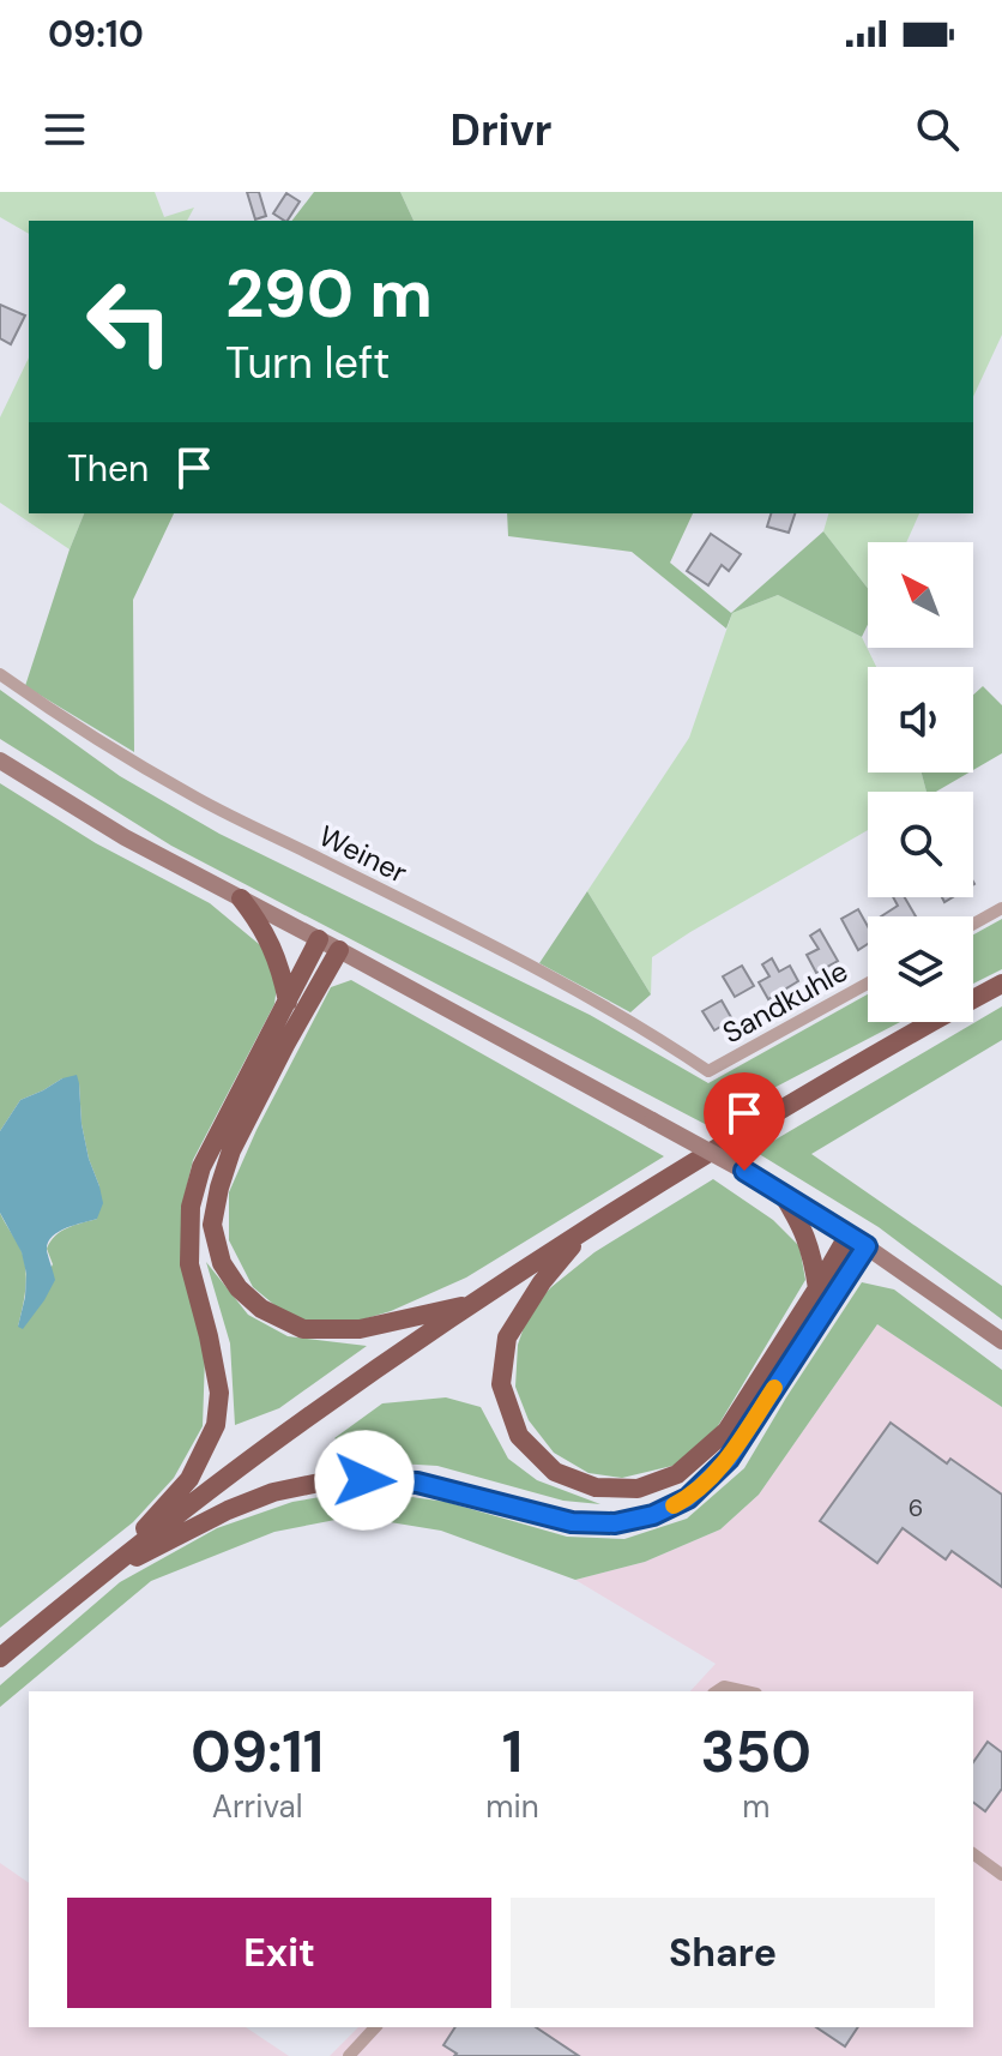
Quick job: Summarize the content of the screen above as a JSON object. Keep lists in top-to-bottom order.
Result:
{
  "streets": {
    "street": ["Weiner", "Sandkuhle"]
  },
  "crossings": [
    ["Weiner", "Sandkuhle"]
  ],
  "house_numbers": ["6"],
  "north": "top left",
  "page": {
    "status": "09:10",
    "header": "Drivr",
    "turn": ["290 m", "Turn left"],
    "then": "Then",
    "eta": [
      "09:11",
      "Arrival",
      "1",
      "min",
      "350",
      "m"
    ],
    "buttons": ["Exit", "Share"]
  }
}
